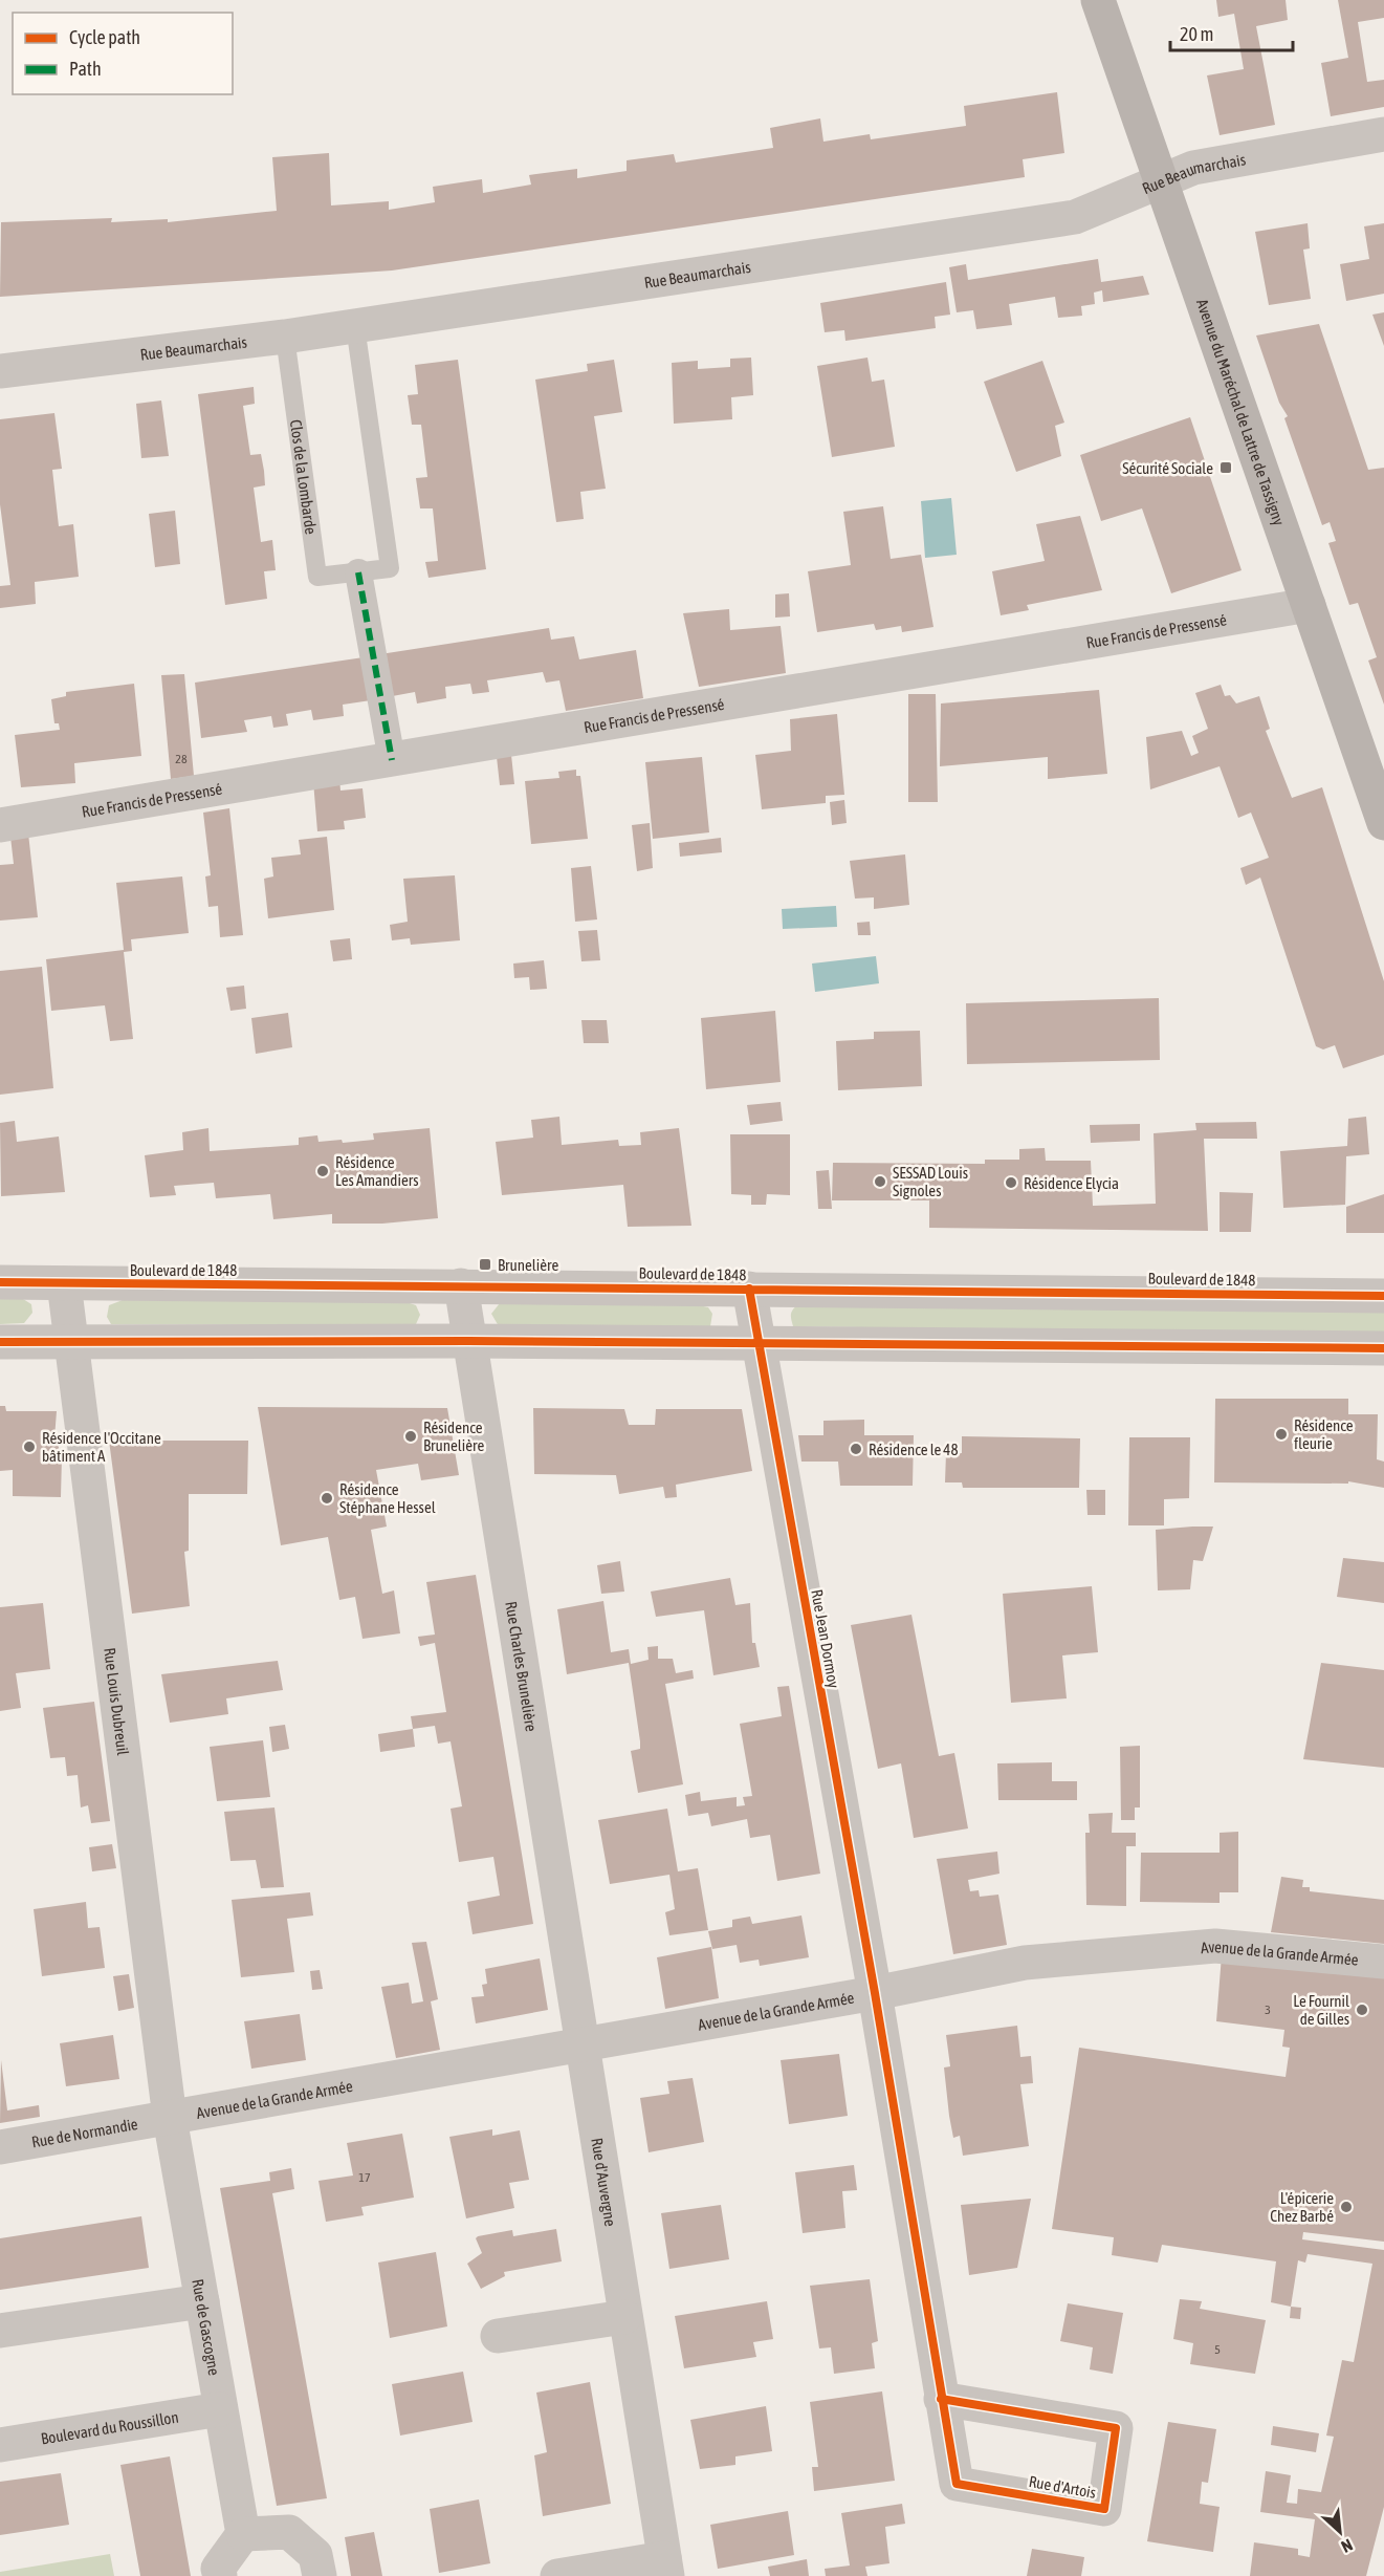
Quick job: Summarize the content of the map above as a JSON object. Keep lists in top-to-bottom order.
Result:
{
  "streets": {
    "main road": ["Avenue du Maréchal de Lattre de Tassigny"],
    "street": [
      "Rue Beaumarchais",
      "Rue Francis de Pressensé",
      "Boulevard de 1848",
      "Rue Jean Dormoy",
      "Rue Charles Brunelière",
      "Rue Louis Dubreuil",
      "Avenue de la Grande Armée",
      "Rue de Normandie",
      "Rue d'Auvergne",
      "Rue de Gascogne",
      "Boulevard du Roussillon",
      "Rue d'Artois"
    ],
    "lane": ["Clos de la Lombarde"]
  },
  "crossings": [
    ["Rue Beaumarchais", "Avenue du Maréchal de Lattre de Tassigny"],
    ["Rue Beaumarchais", "Clos de la Lombarde"],
    ["Avenue du Maréchal de Lattre de Tassigny", "Rue Francis de Pressensé"],
    ["Boulevard de 1848", "Rue Jean Dormoy"],
    ["Boulevard de 1848", "Rue Charles Brunelière"],
    ["Boulevard de 1848", "Rue Louis Dubreuil"],
    ["Rue Jean Dormoy", "Avenue de la Grande Armée"],
    ["Rue Jean Dormoy", "Rue d'Artois"],
    ["Rue Charles Brunelière", "Avenue de la Grande Armée"],
    ["Rue Charles Brunelière", "Rue d'Auvergne"],
    ["Rue Louis Dubreuil", "Avenue de la Grande Armée"],
    ["Rue Louis Dubreuil", "Rue de Normandie"],
    ["Rue Louis Dubreuil", "Rue de Gascogne"],
    ["Avenue de la Grande Armée", "Rue de Normandie"],
    ["Avenue de la Grande Armée", "Rue d'Auvergne"],
    ["Avenue de la Grande Armée", "Rue de Gascogne"],
    ["Avenue de la Grande Armée", "Rue d'Artois"],
    ["Rue de Normandie", "Rue de Gascogne"],
    ["Rue de Gascogne", "Boulevard du Roussillon"]
  ],
  "places": {
    "transit": ["Sécurité Sociale", "Brunelière"],
    "other": [
      "Résidence Les Amandiers",
      "SESSAD Louis Signoles",
      "Résidence Elycia",
      "Résidence fleurie",
      "Résidence Brunelière",
      "Résidence l'Occitane bâtiment A",
      "Résidence le 48",
      "Résidence Stéphane Hessel",
      "Le Fournil de Gilles",
      "L'épicerie Chez Barbé"
    ]
  },
  "house_numbers": [
    "28",
    "3",
    "17",
    "5"
  ],
  "legend": ["Cycle path", "Path"],
  "scale_bar": "20 m",
  "north": "bottom right"
}
